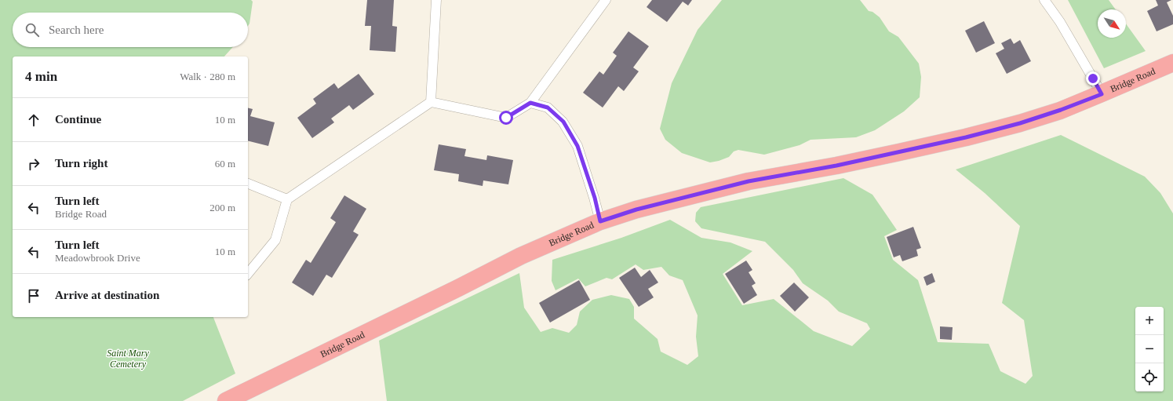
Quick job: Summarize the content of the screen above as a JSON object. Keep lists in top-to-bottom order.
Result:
{
  "streets": {
    "main road": ["Bridge Road"]
  },
  "parks": ["Saint Mary Cemetery"],
  "north": "bottom right",
  "page": {
    "search": "Search here",
    "heading": ["4 min", "Walk · 280 m"],
    "list": [
      ["Continue", "10 m"],
      ["Turn right", "60 m"],
      ["Turn left", "Bridge Road", "200 m"],
      ["Turn left", "Meadowbrook Drive", "10 m"],
      "Arrive at destination"
    ],
    "map_buttons": ["+", "−"]
  }
}
